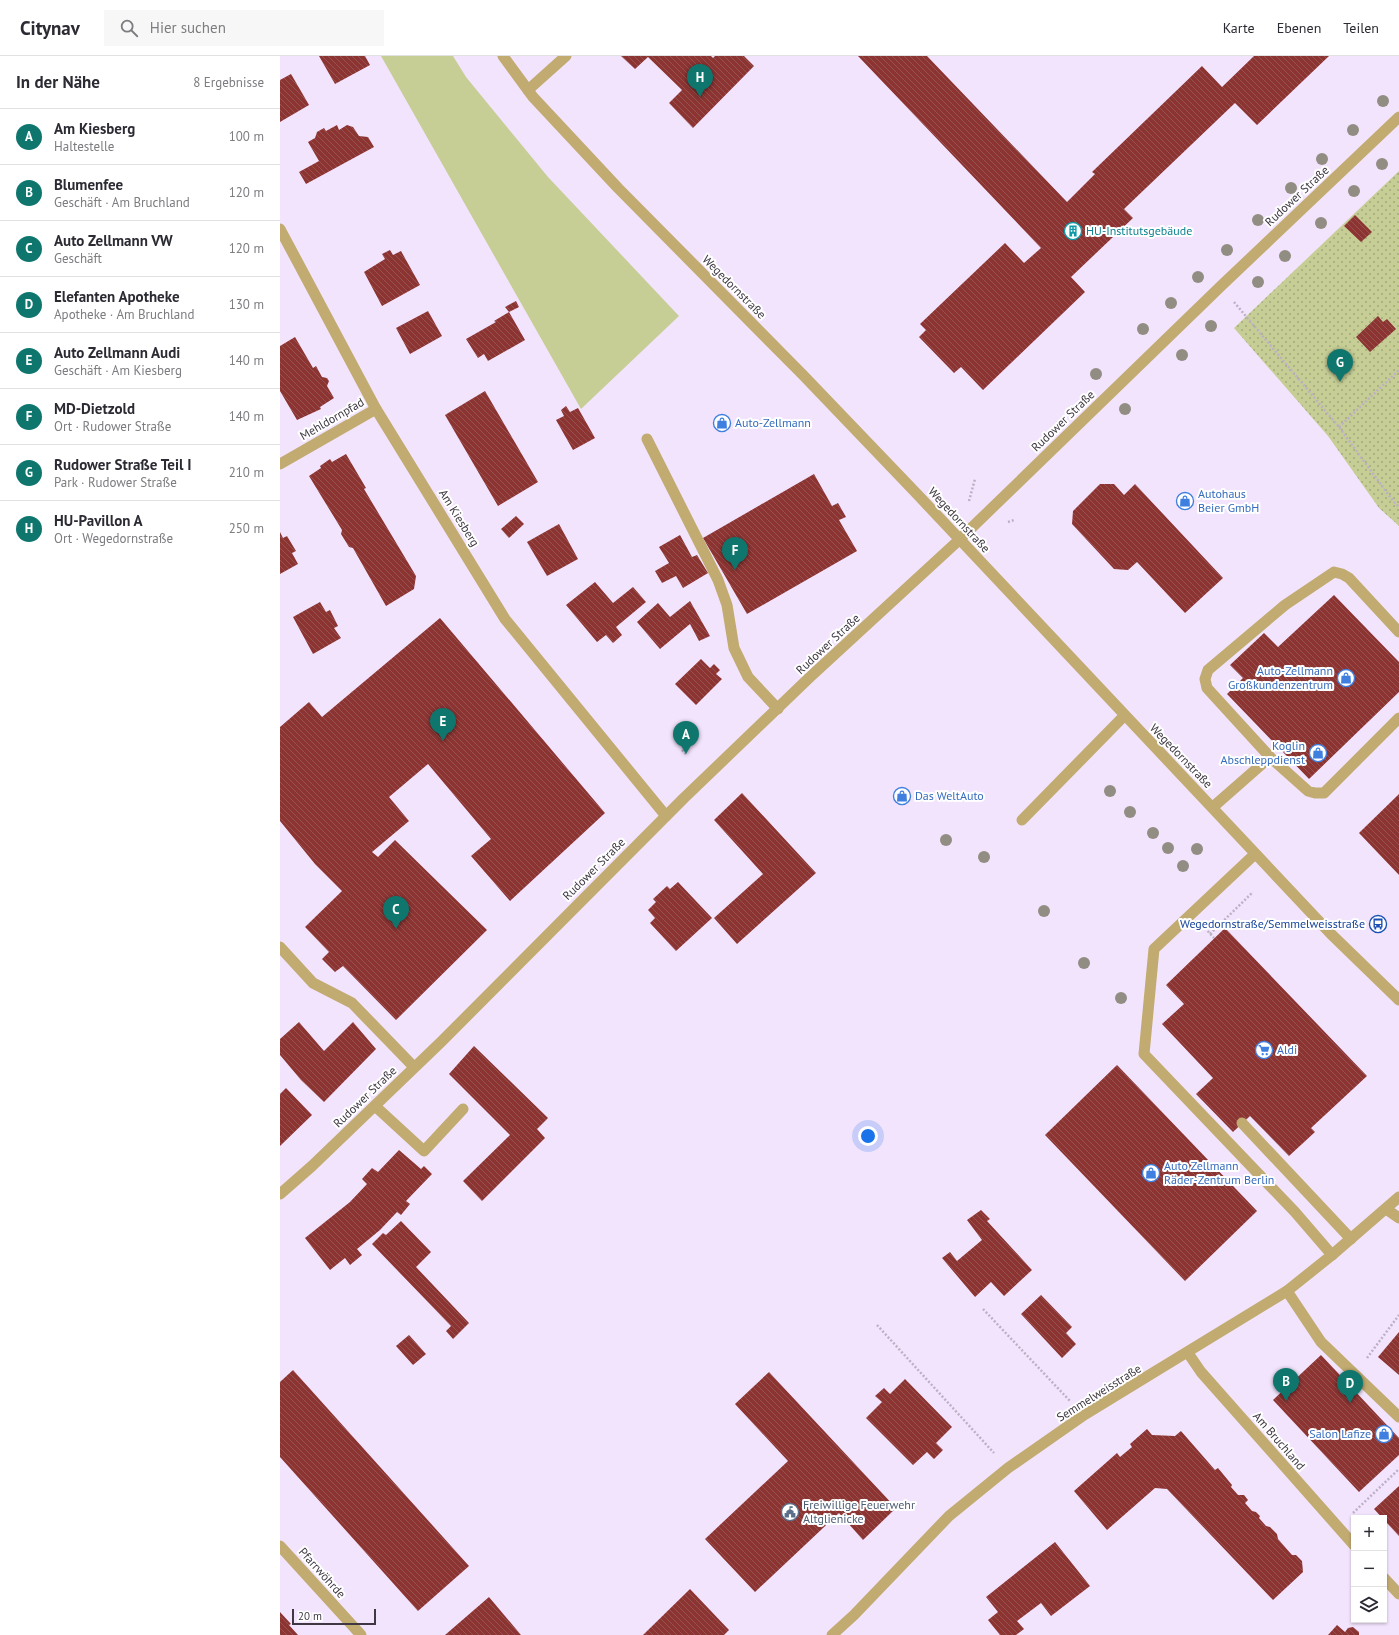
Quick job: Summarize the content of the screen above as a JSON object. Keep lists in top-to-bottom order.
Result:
{
  "streets": {
    "street": [
      "Rudower Straße",
      "Wegedornstraße",
      "Mehldornpfad",
      "Am Kiesberg",
      "Semmelweisstraße",
      "Am Bruchland",
      "Pfarrwöhrde"
    ]
  },
  "crossings": [
    ["Rudower Straße", "Wegedornstraße"],
    ["Rudower Straße", "Am Kiesberg"],
    ["Mehldornpfad", "Am Kiesberg"],
    ["Semmelweisstraße", "Am Bruchland"]
  ],
  "places": {
    "building": ["HU-Institutsgebäude"],
    "shop": [
      "Auto-Zellmann",
      "Autohaus Beier GmbH",
      "Auto-Zellmann Großkundenzentrum",
      "Koglin Abschleppdienst",
      "Das WeltAuto",
      "Auto Zellmann Räder-Zentrum Berlin",
      "Salon Lafize"
    ],
    "bus stop": ["Wegedornstraße/Semmelweisstraße"],
    "supermarket": ["Aldi"],
    "public building": ["Freiwillige Feuerwehr Altglienicke"]
  },
  "scale_bar": "20 m",
  "page": {
    "header": "Citynav",
    "search": "Hier suchen",
    "nav": ["Karte", "Ebenen", "Teilen"],
    "heading": ["In der Nähe", "8 Ergebnisse"],
    "pins": [
      "H",
      "G",
      "F",
      "E",
      "A",
      "C",
      "B",
      "D"
    ],
    "list": [
      {
        "mark": "A",
        "name": "Am Kiesberg",
        "note": "Haltestelle",
        "value": "100 m"
      },
      {
        "mark": "B",
        "name": "Blumenfee",
        "note": "Geschäft · Am Bruchland",
        "value": "120 m"
      },
      {
        "mark": "C",
        "name": "Auto Zellmann VW",
        "note": "Geschäft",
        "value": "120 m"
      },
      {
        "mark": "D",
        "name": "Elefanten Apotheke",
        "note": "Apotheke · Am Bruchland",
        "value": "130 m"
      },
      {
        "mark": "E",
        "name": "Auto Zellmann Audi",
        "note": "Geschäft · Am Kiesberg",
        "value": "140 m"
      },
      {
        "mark": "F",
        "name": "MD-Dietzold",
        "note": "Ort · Rudower Straße",
        "value": "140 m"
      },
      {
        "mark": "G",
        "name": "Rudower Straße Teil I",
        "note": "Park · Rudower Straße",
        "value": "210 m"
      },
      {
        "mark": "H",
        "name": "HU-Pavillon A",
        "note": "Ort · Wegedornstraße",
        "value": "250 m"
      }
    ],
    "map_buttons": ["+", "−"],
    "scale": "20 m"
  }
}
